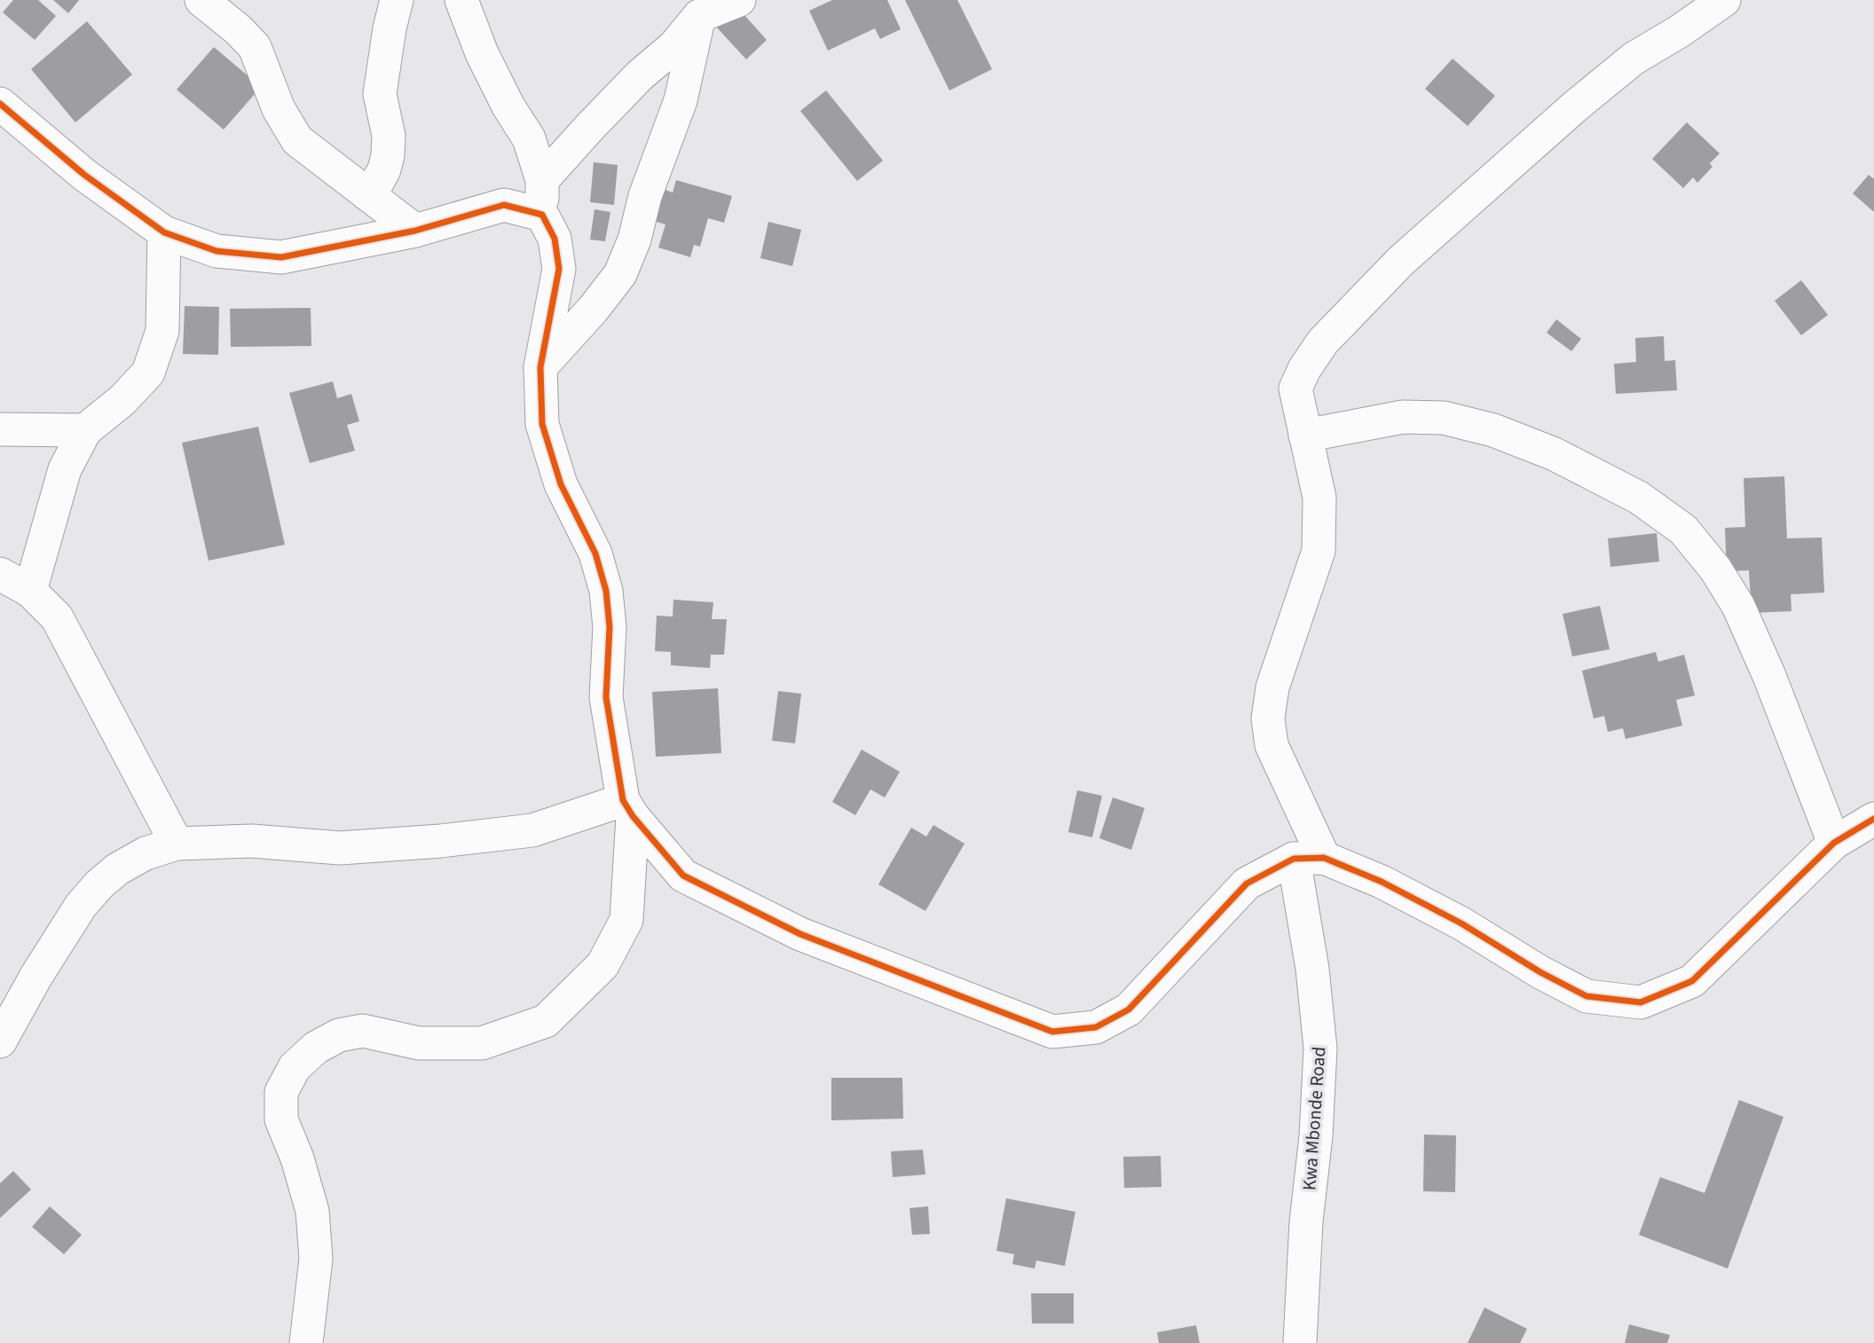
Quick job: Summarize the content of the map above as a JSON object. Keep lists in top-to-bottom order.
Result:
{
  "streets": {
    "street": ["Kwa Mbonde Road"]
  }
}
